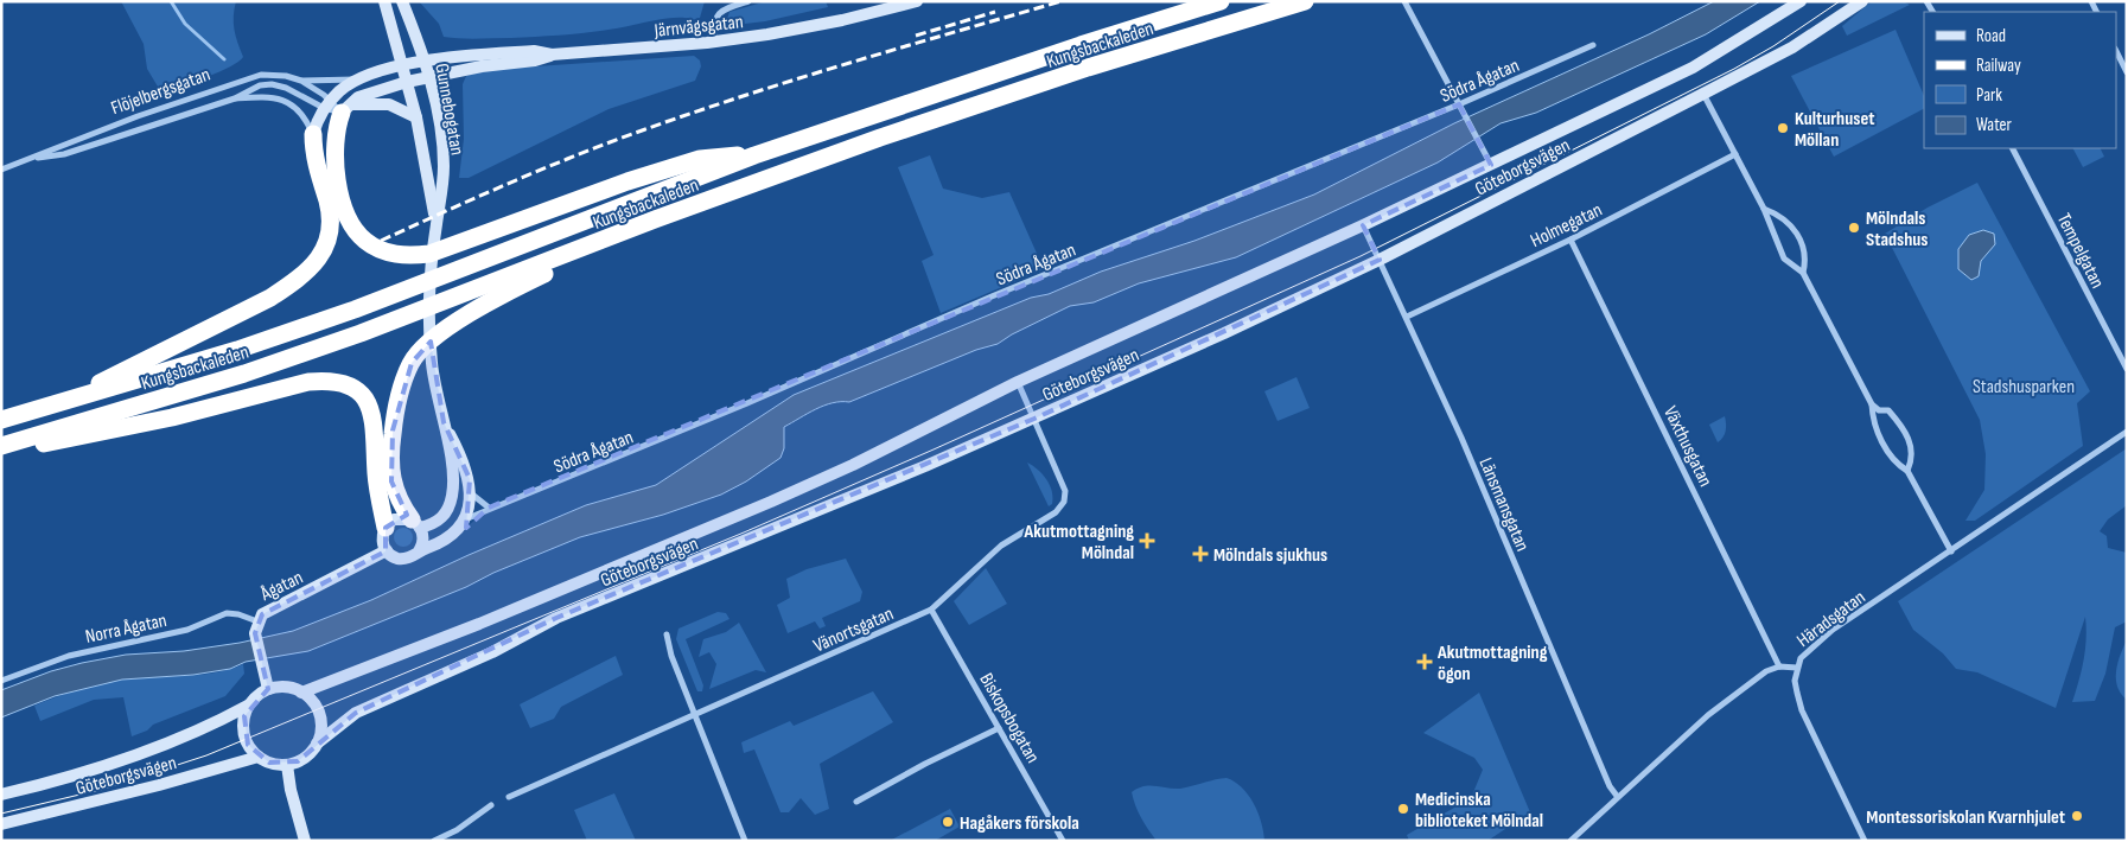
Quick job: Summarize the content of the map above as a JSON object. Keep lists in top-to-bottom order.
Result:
{
  "streets": {
    "highway": ["Kungsbackaleden"],
    "main road": [
      "Järnvägsgatan",
      "Flöjelbergsgatan",
      "Gunnebogatan",
      "Göteborgsvägen",
      "Ågatan"
    ],
    "street": [
      "Södra Ågatan",
      "Holmegatan",
      "Tempelgatan",
      "Växthusgatan",
      "Länsmansgatan",
      "Häradsgatan",
      "Norra Ågatan",
      "Vänortsgatan",
      "Biskopsbogatan"
    ]
  },
  "crossings": [
    ["Järnvägsgatan", "Flöjelbergsgatan"],
    ["Järnvägsgatan", "Gunnebogatan"],
    ["Flöjelbergsgatan", "Gunnebogatan"],
    ["Gunnebogatan", "Ågatan"],
    ["Göteborgsvägen", "Länsmansgatan"],
    ["Göteborgsvägen", "Vänortsgatan"],
    ["Holmegatan", "Växthusgatan"],
    ["Holmegatan", "Länsmansgatan"],
    ["Växthusgatan", "Häradsgatan"],
    ["Ågatan", "Norra Ågatan"],
    ["Vänortsgatan", "Biskopsbogatan"]
  ],
  "parks": ["Stadshusparken"],
  "places": {
    "other": [
      "Kulturhuset Möllan",
      "Mölndals Stadshus",
      "Medicinska biblioteket Mölndal",
      "Montessoriskolan Kvarnhjulet",
      "Hagåkers förskola"
    ],
    "health": ["Akutmottagning Mölndal", "Mölndals sjukhus", "Akutmottagning ögon"]
  },
  "legend": [
    "Road",
    "Railway",
    "Park",
    "Water"
  ]
}
